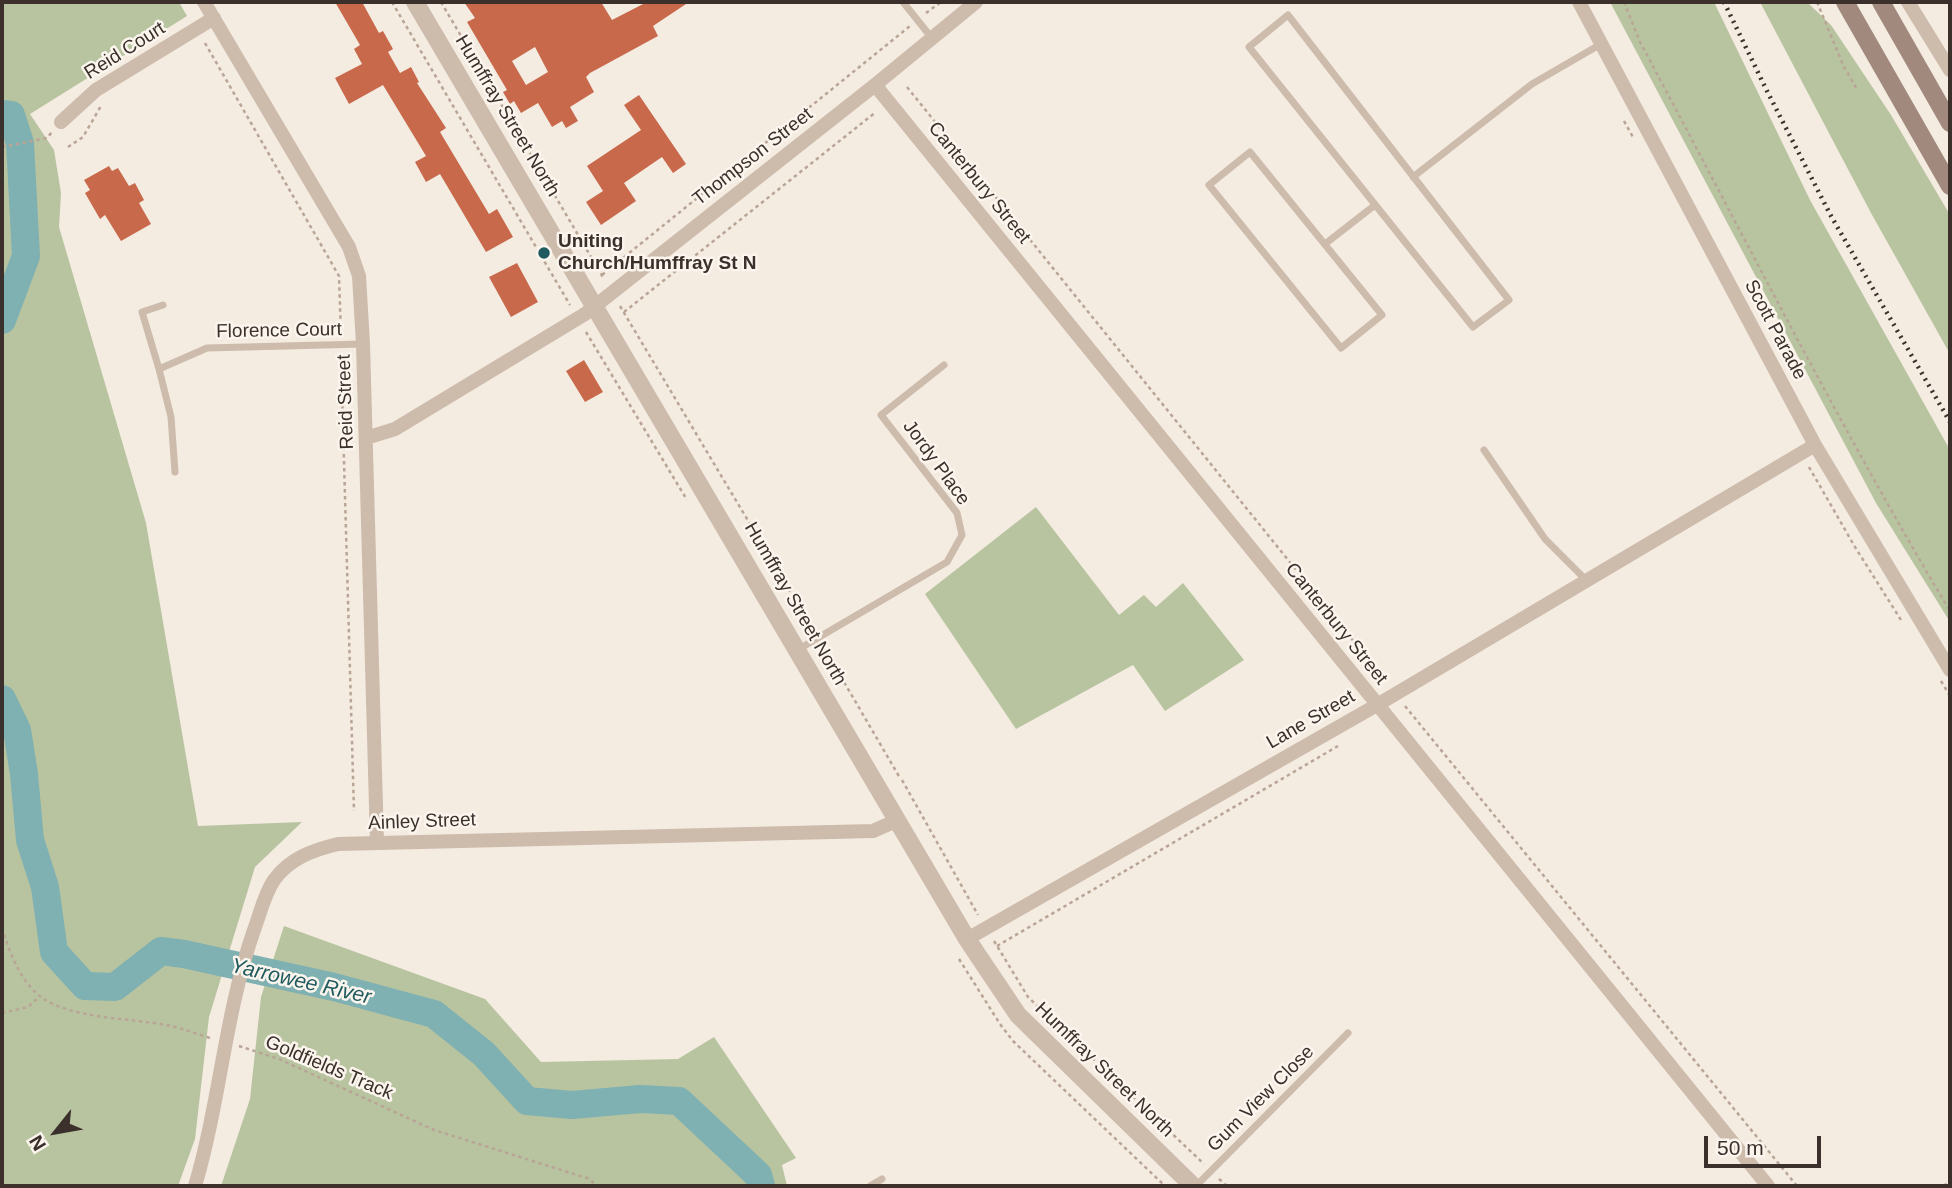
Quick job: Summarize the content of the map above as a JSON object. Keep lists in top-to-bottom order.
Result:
{
  "streets": {
    "street": [
      "Reid Court",
      "Humffray Street North",
      "Thompson Street",
      "Canterbury Street",
      "Scott Parade",
      "Reid Street",
      "Lane Street",
      "Ainley Street"
    ],
    "lane": ["Florence Court", "Jordy Place", "Gum View Close"],
    "path": ["Goldfields Track"]
  },
  "crossings": [
    ["Reid Court", "Reid Street"],
    ["Humffray Street North", "Thompson Street"],
    ["Humffray Street North", "Jordy Place"],
    ["Humffray Street North", "Lane Street"],
    ["Humffray Street North", "Ainley Street"],
    ["Humffray Street North", "Gum View Close"],
    ["Thompson Street", "Canterbury Street"],
    ["Thompson Street", "Reid Street"],
    ["Canterbury Street", "Lane Street"],
    ["Scott Parade", "Lane Street"],
    ["Florence Court", "Reid Street"],
    ["Reid Street", "Ainley Street"],
    ["Ainley Street", "Goldfields Track"]
  ],
  "water": ["Yarrowee River"],
  "places": ["Uniting Church/Humffray St N"],
  "scale_bar": "50 m",
  "north": "bottom left"
}
